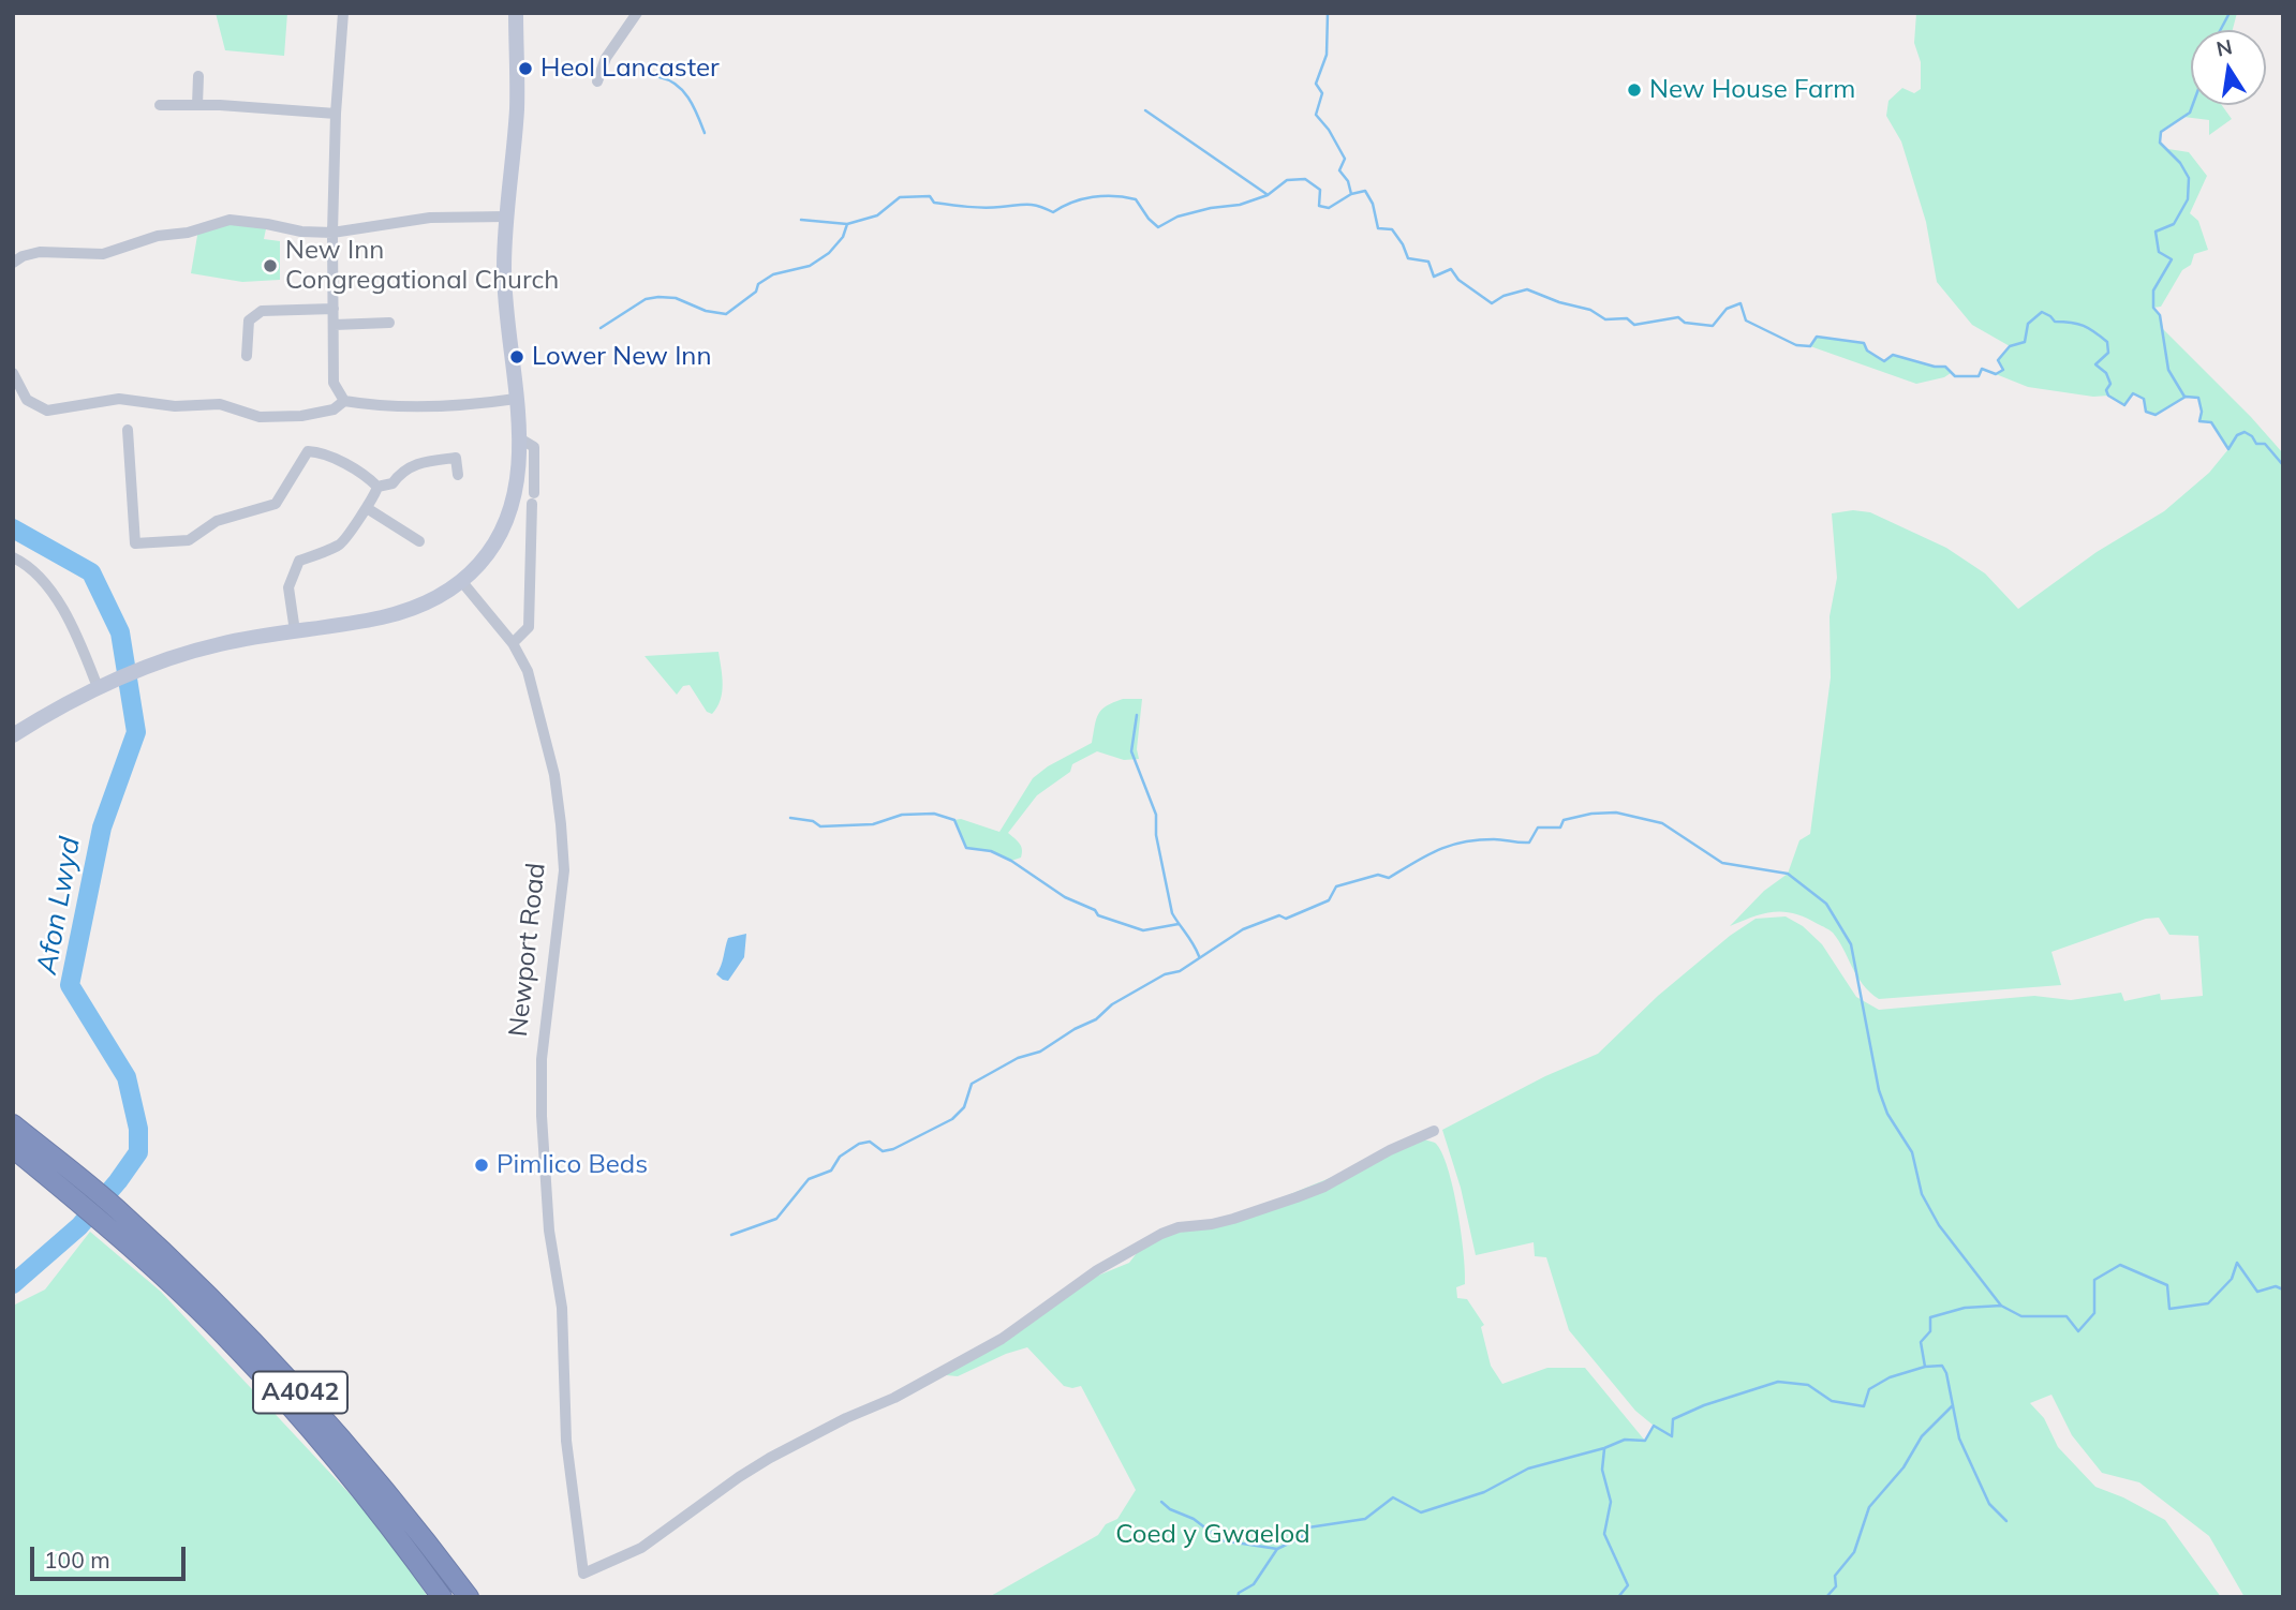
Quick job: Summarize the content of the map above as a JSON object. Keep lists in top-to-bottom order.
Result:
{
  "streets": {
    "highway": ["A4042"],
    "street": ["Newport Road"]
  },
  "water": ["Afon Lwyd"],
  "parks": ["Coed y Gwaelod"],
  "places": [
    "Heol Lancaster",
    "New House Farm",
    "New Inn Congregational Church",
    "Lower New Inn",
    "Pimlico Beds"
  ],
  "scale_bar": "100 m",
  "north": "top"
}
